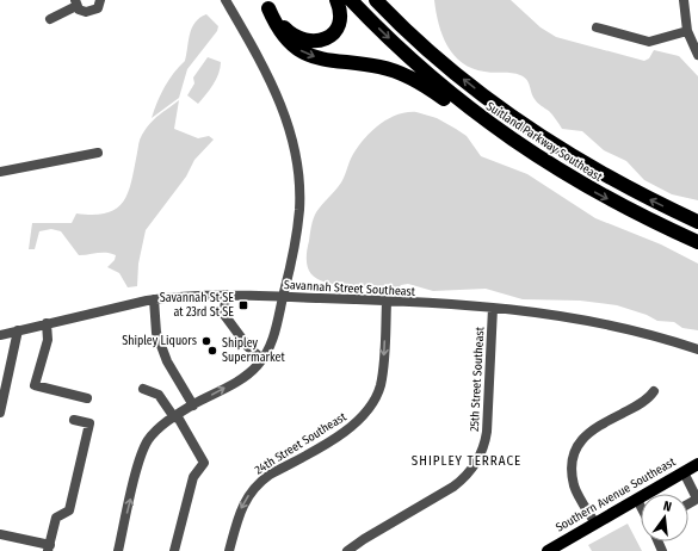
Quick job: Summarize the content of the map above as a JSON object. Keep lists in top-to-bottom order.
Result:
{
  "streets": {
    "highway": ["Suitland Parkway Southeast"],
    "main road": ["Southern Avenue Southeast"],
    "street": ["Savannah Street Southeast", "25th Street Southeast", "24th Street Southeast"]
  },
  "crossings": [
    ["Savannah Street Southeast", "25th Street Southeast"],
    ["Savannah Street Southeast", "24th Street Southeast"]
  ],
  "one_way": ["24th Street Southeast"],
  "districts": ["SHIPLEY TERRACE"],
  "places": {
    "transit": ["Savannah St SE at 23rd St SE"],
    "other": ["Shipley Liquors", "Shipley Supermarket"]
  },
  "north": "top"
}
